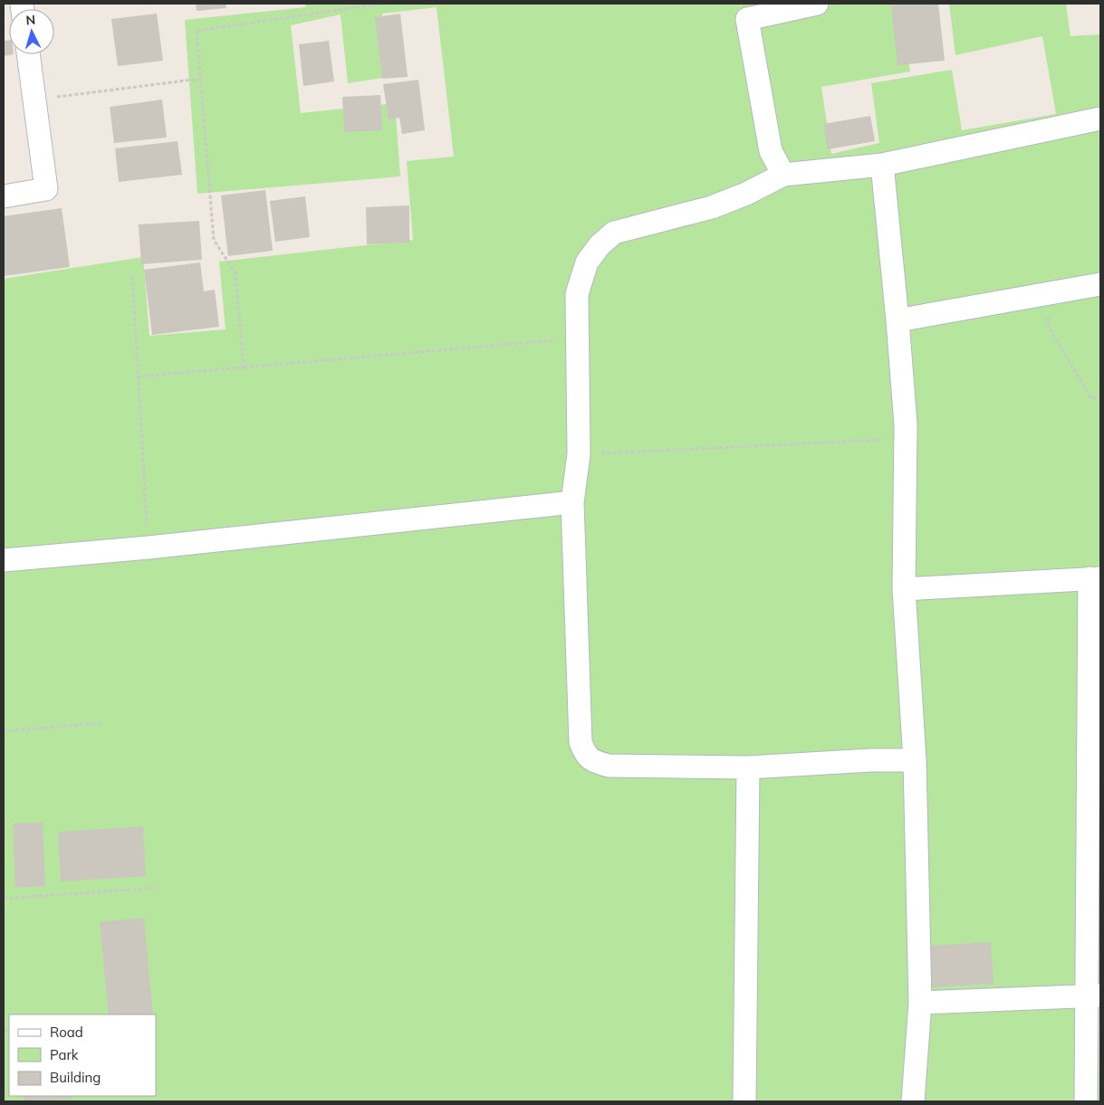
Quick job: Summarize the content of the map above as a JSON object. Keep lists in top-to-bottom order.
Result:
{
  "legend": ["Road", "Park", "Building"],
  "north": "top"
}
